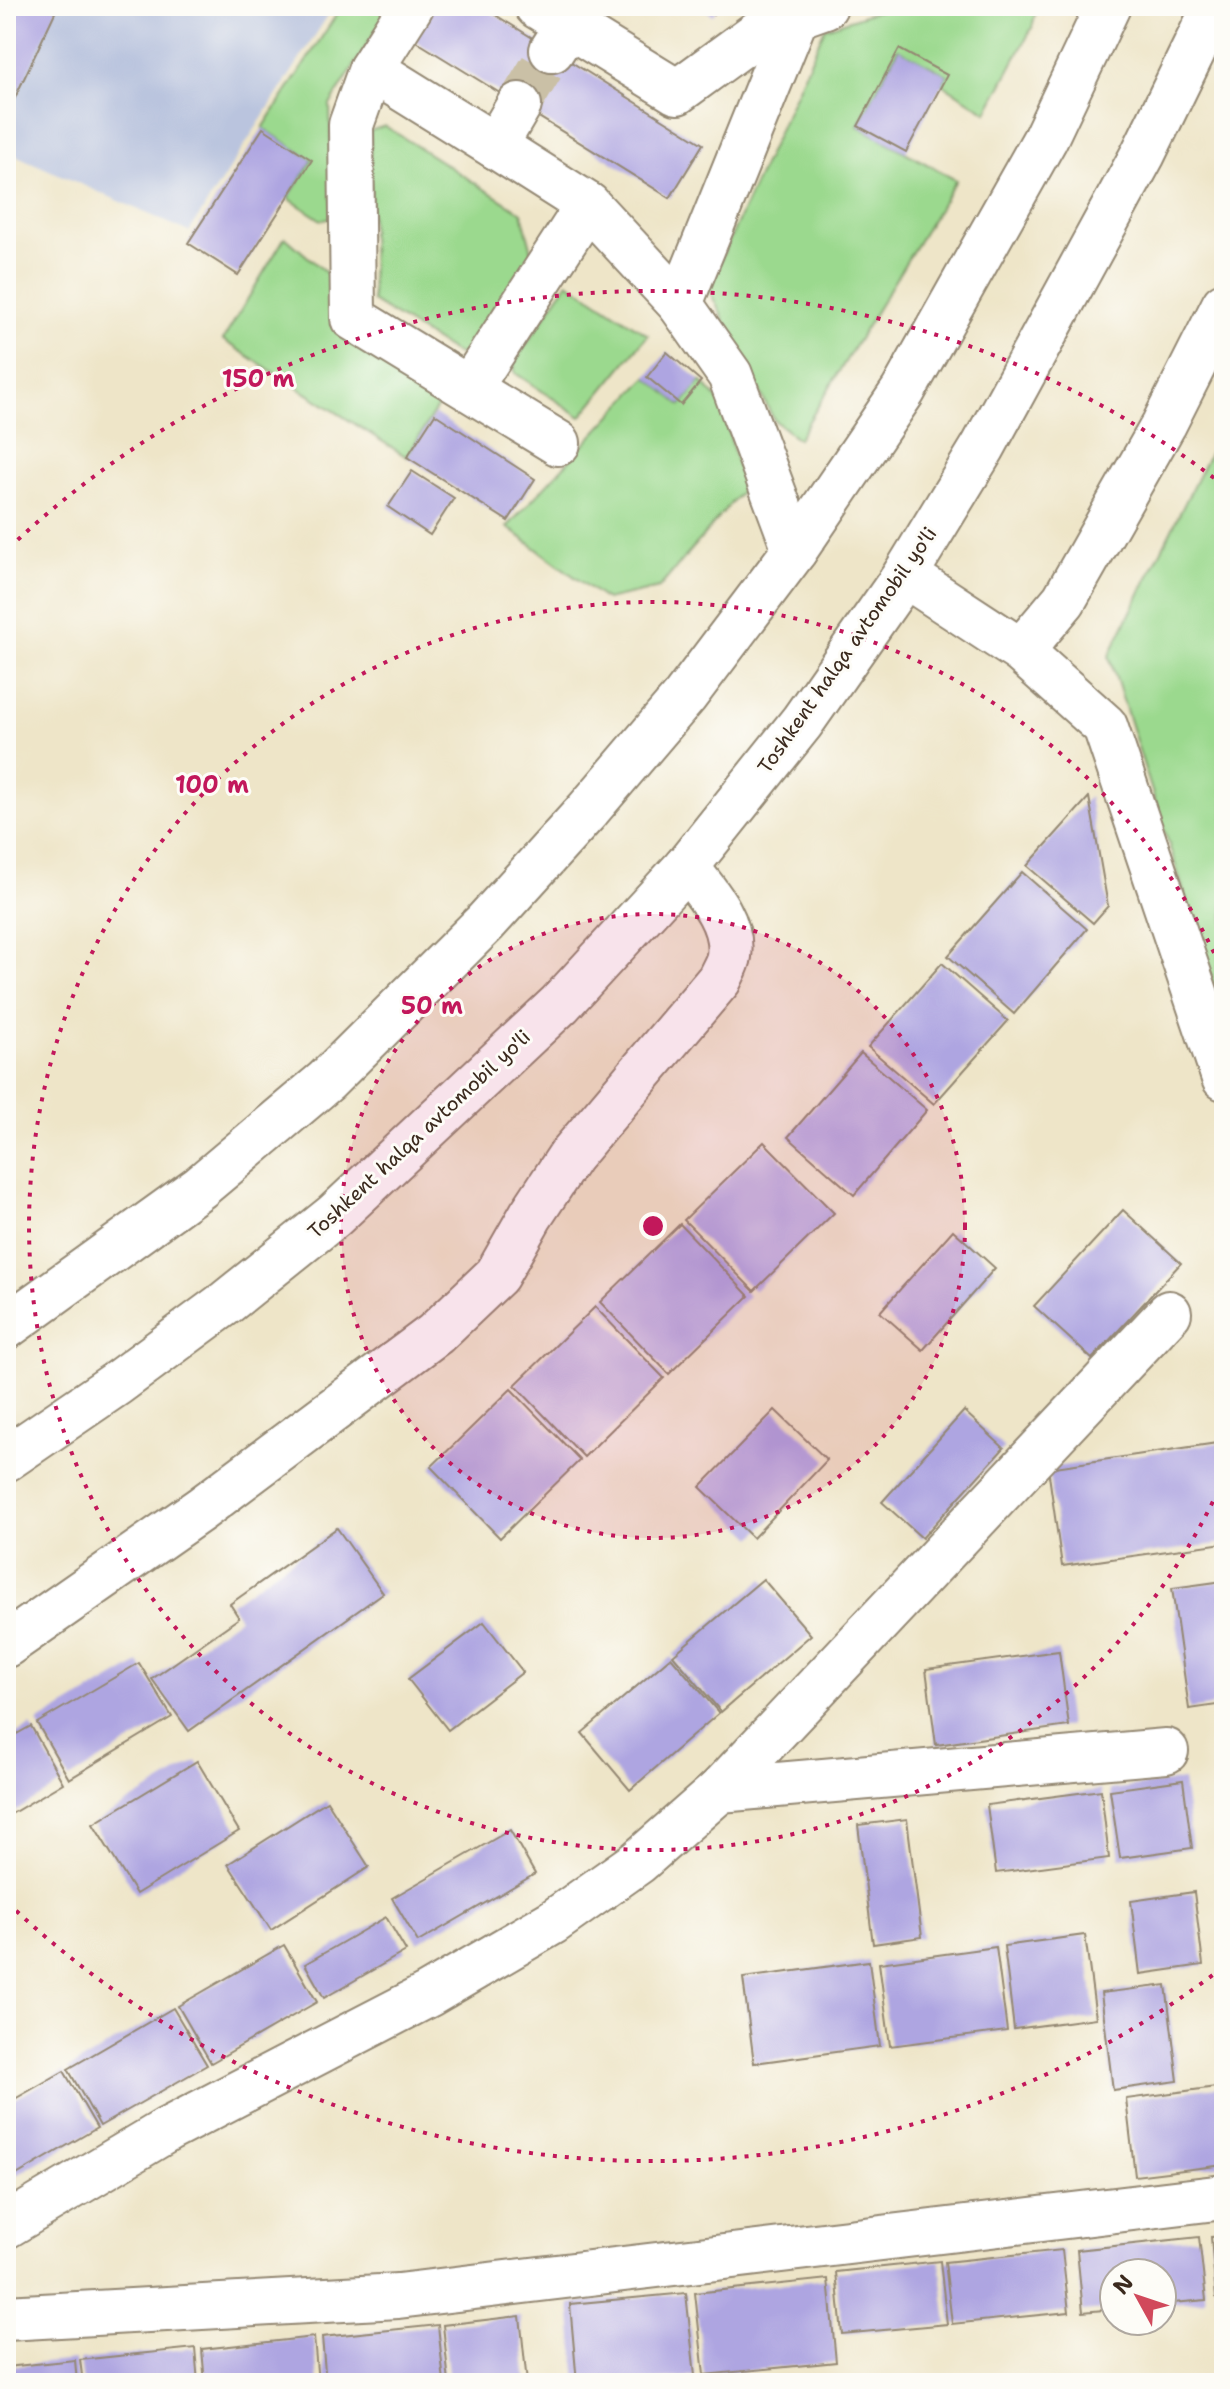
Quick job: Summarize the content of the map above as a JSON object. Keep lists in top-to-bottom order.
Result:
{
  "streets": {
    "main road": ["Toshkent halqa avtomobil yo'li"]
  },
  "north": "top left",
  "rings": ["150 m", "100 m", "50 m"]
}
